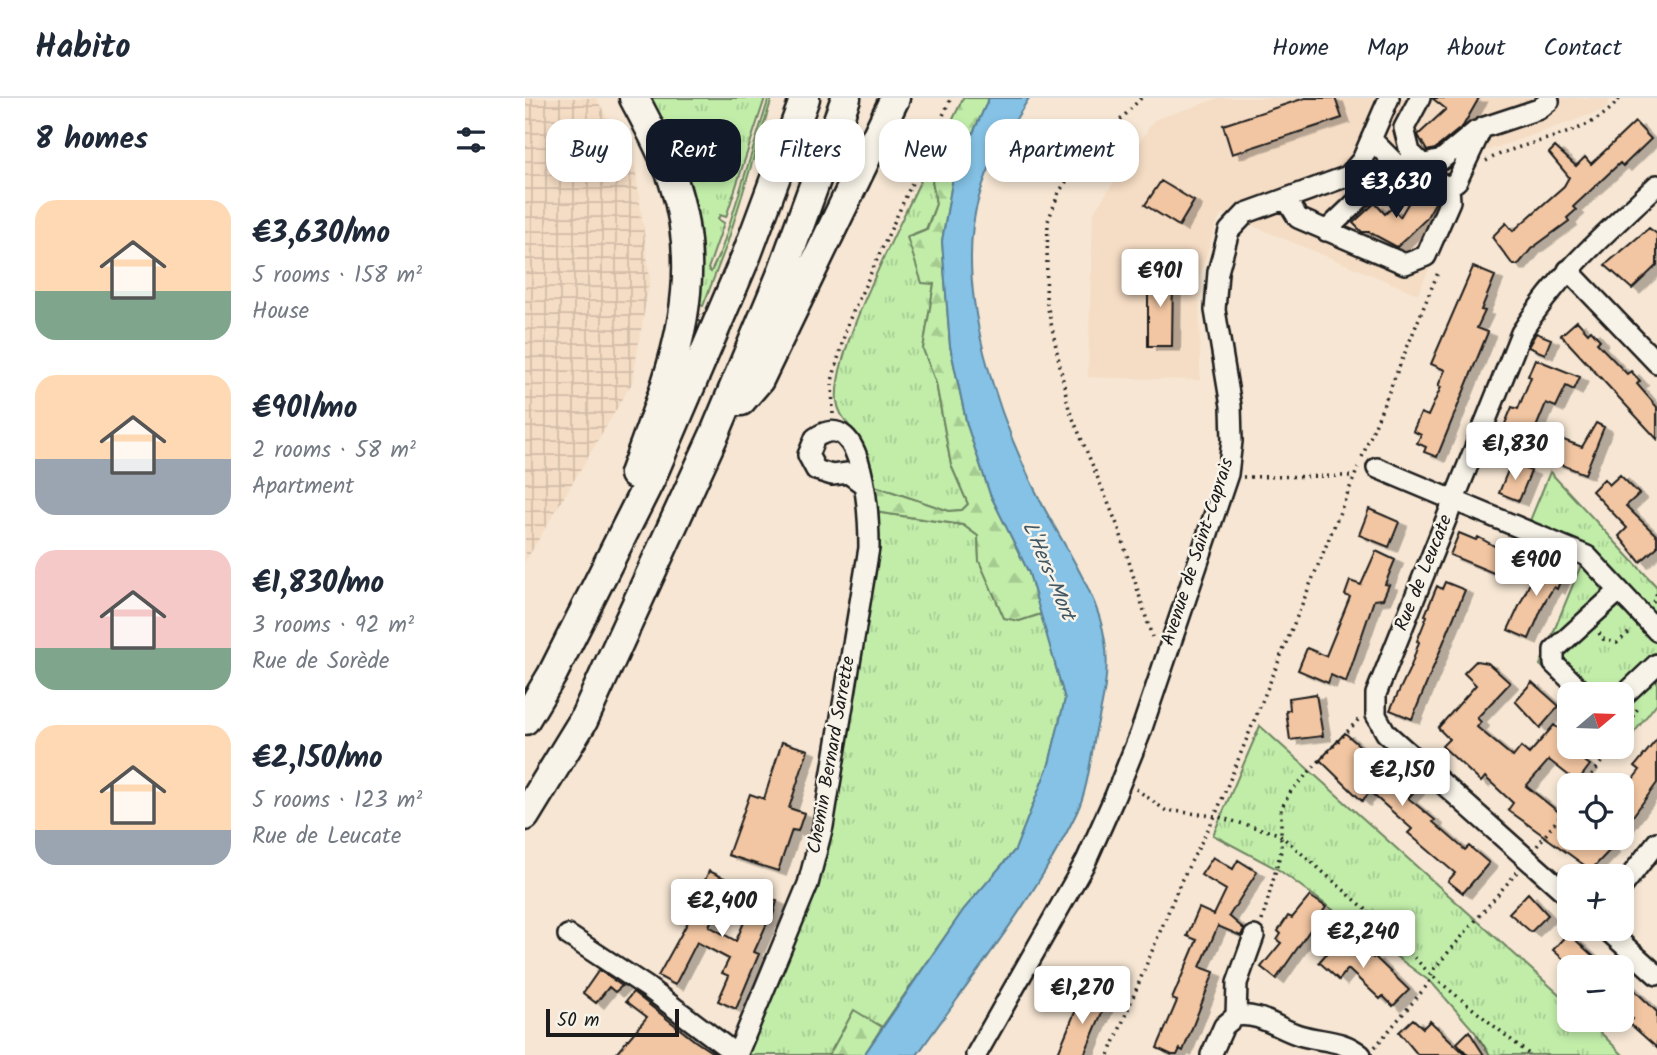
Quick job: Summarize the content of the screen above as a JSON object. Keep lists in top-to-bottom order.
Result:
{
  "streets": {
    "street": ["Avenue de Saint-Caprais", "Rue de Leucate", "Chemin Bernard Sarrette"]
  },
  "water": ["L'Hers-Mort"],
  "scale_bar": "50 m",
  "north": "right",
  "page": {
    "header": "Habito",
    "nav": [
      "Home",
      "Map",
      "About",
      "Contact"
    ],
    "heading": "8 homes",
    "chip": [
      "Buy",
      "Rent",
      "Filters",
      "New",
      "Apartment"
    ],
    "price": [
      "€3,630",
      "€901",
      "€1,830",
      "€900",
      "€2,150",
      "€2,400",
      "€2,240",
      "€1,270"
    ],
    "list": [
      {
        "name": "€3,630/mo",
        "note": "5 rooms · 158 m² · House"
      },
      {
        "name": "€901/mo",
        "note": "2 rooms · 58 m² · Apartment"
      },
      {
        "name": "€1,830/mo",
        "note": "3 rooms · 92 m² · Rue de Sorède"
      },
      {
        "name": "€2,150/mo",
        "note": "5 rooms · 123 m² · Rue de Leucate"
      }
    ],
    "map_buttons": ["+", "−"],
    "scale": "50 m"
  }
}
